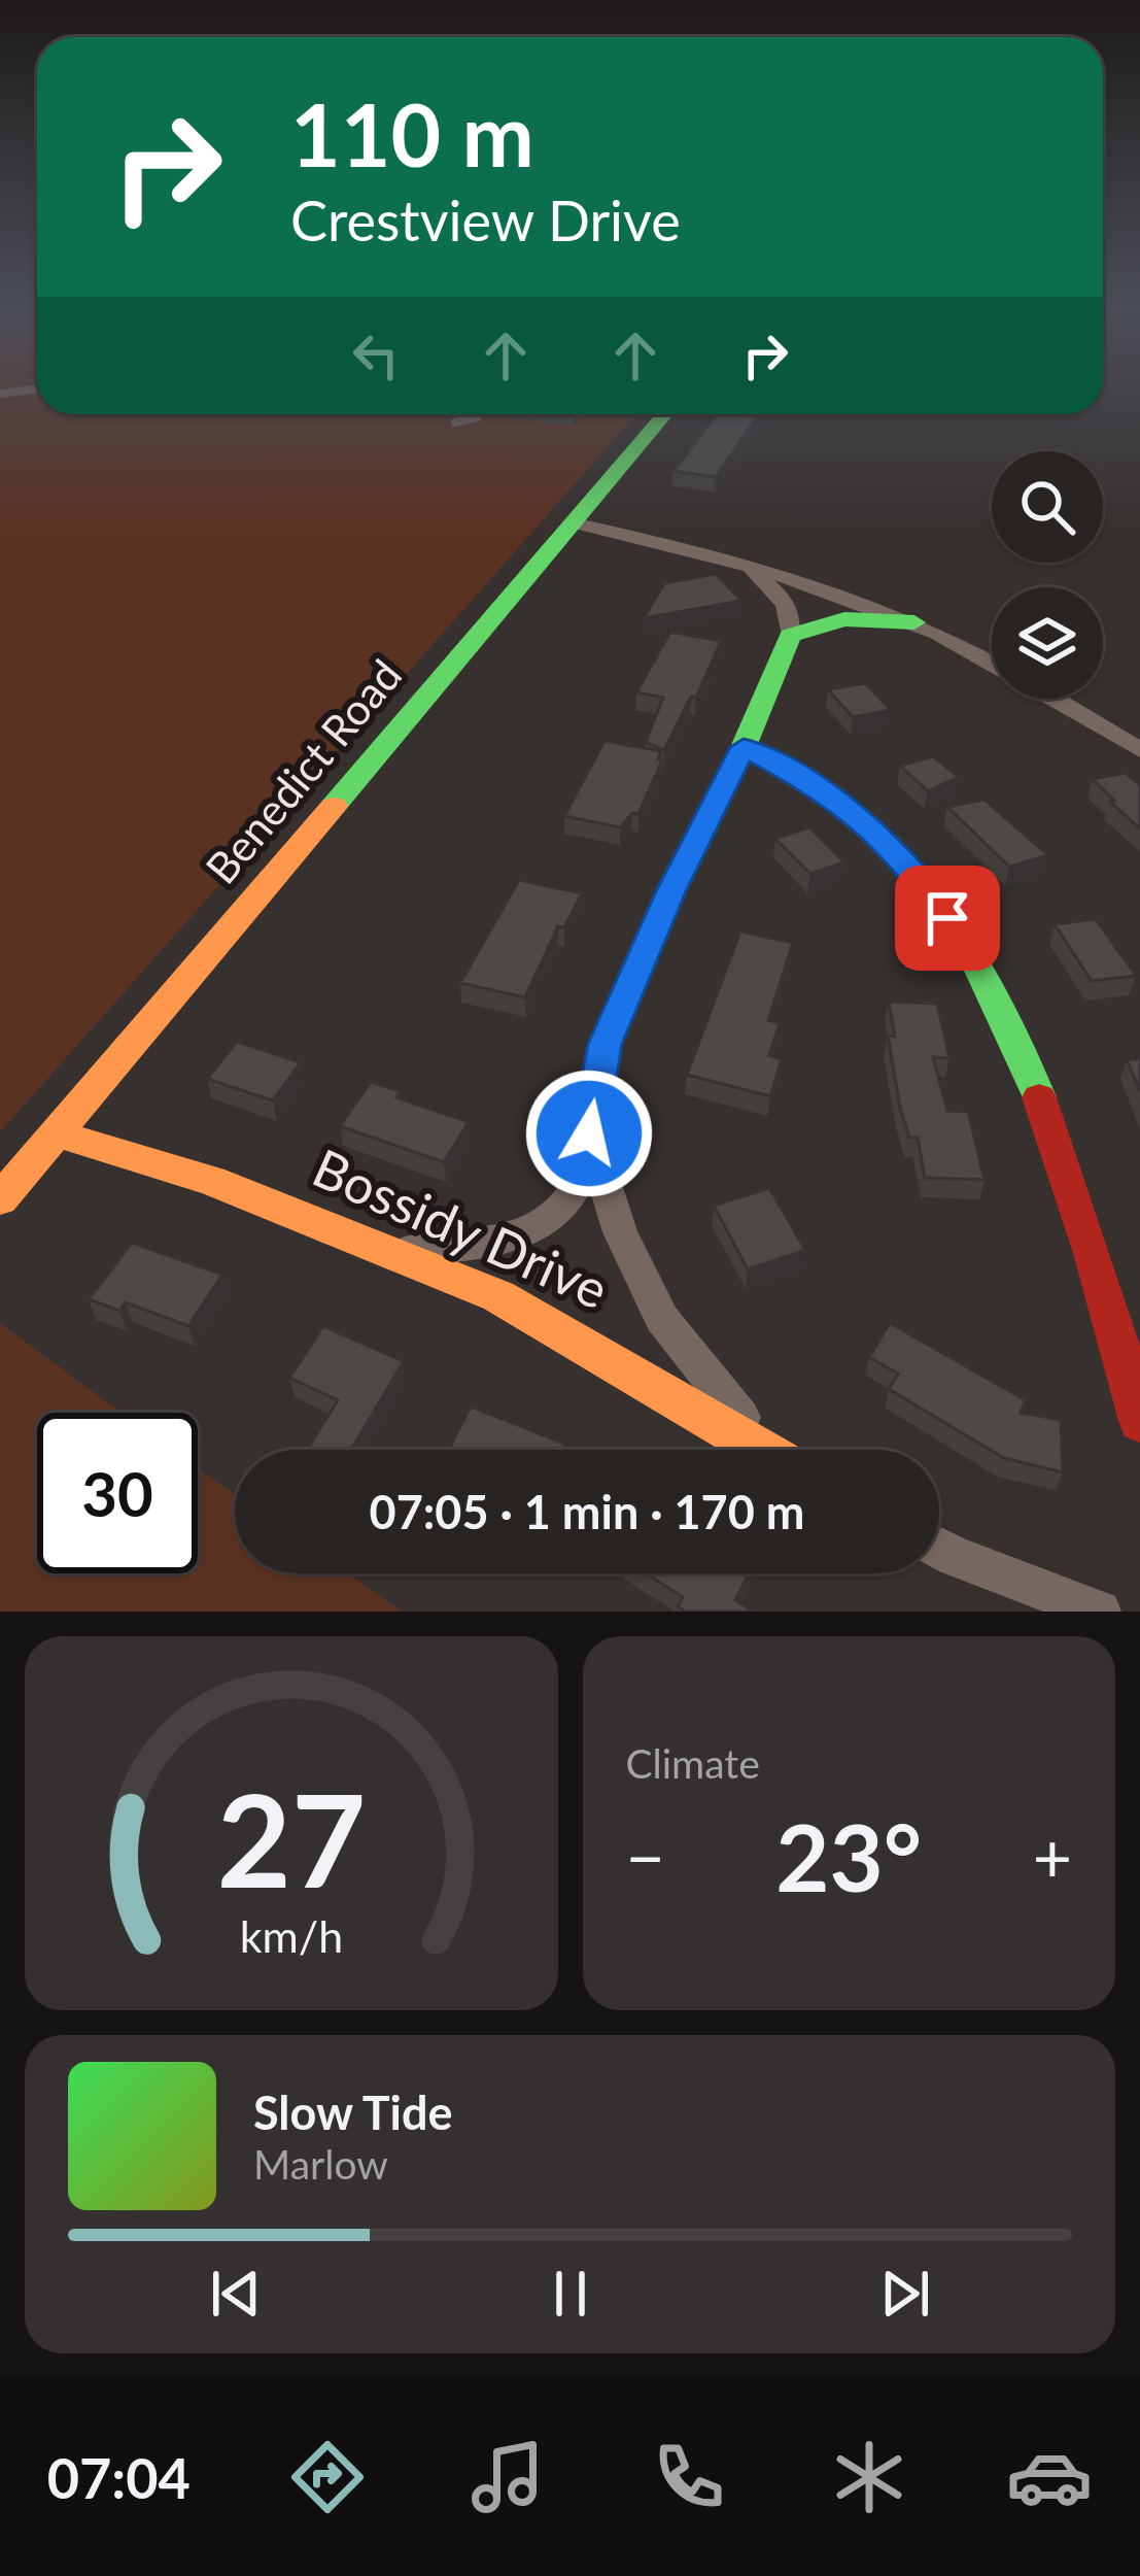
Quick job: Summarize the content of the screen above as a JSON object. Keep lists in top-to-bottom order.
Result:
{
  "streets": {
    "street": ["Benedict Road", "Bossidy Drive"]
  },
  "crossings": [
    ["Benedict Road", "Bossidy Drive"]
  ],
  "page": {
    "turn": ["110 m", "Crestview Drive"],
    "limit": "30",
    "trip": "07:05 · 1 min · 170 m",
    "tile": "Climate",
    "heat": ["−", "23°", "+"],
    "song": ["Slow Tide", "Marlow"],
    "tabs": "07:04",
    "gauge": ["27", "km/h"]
  }
}
